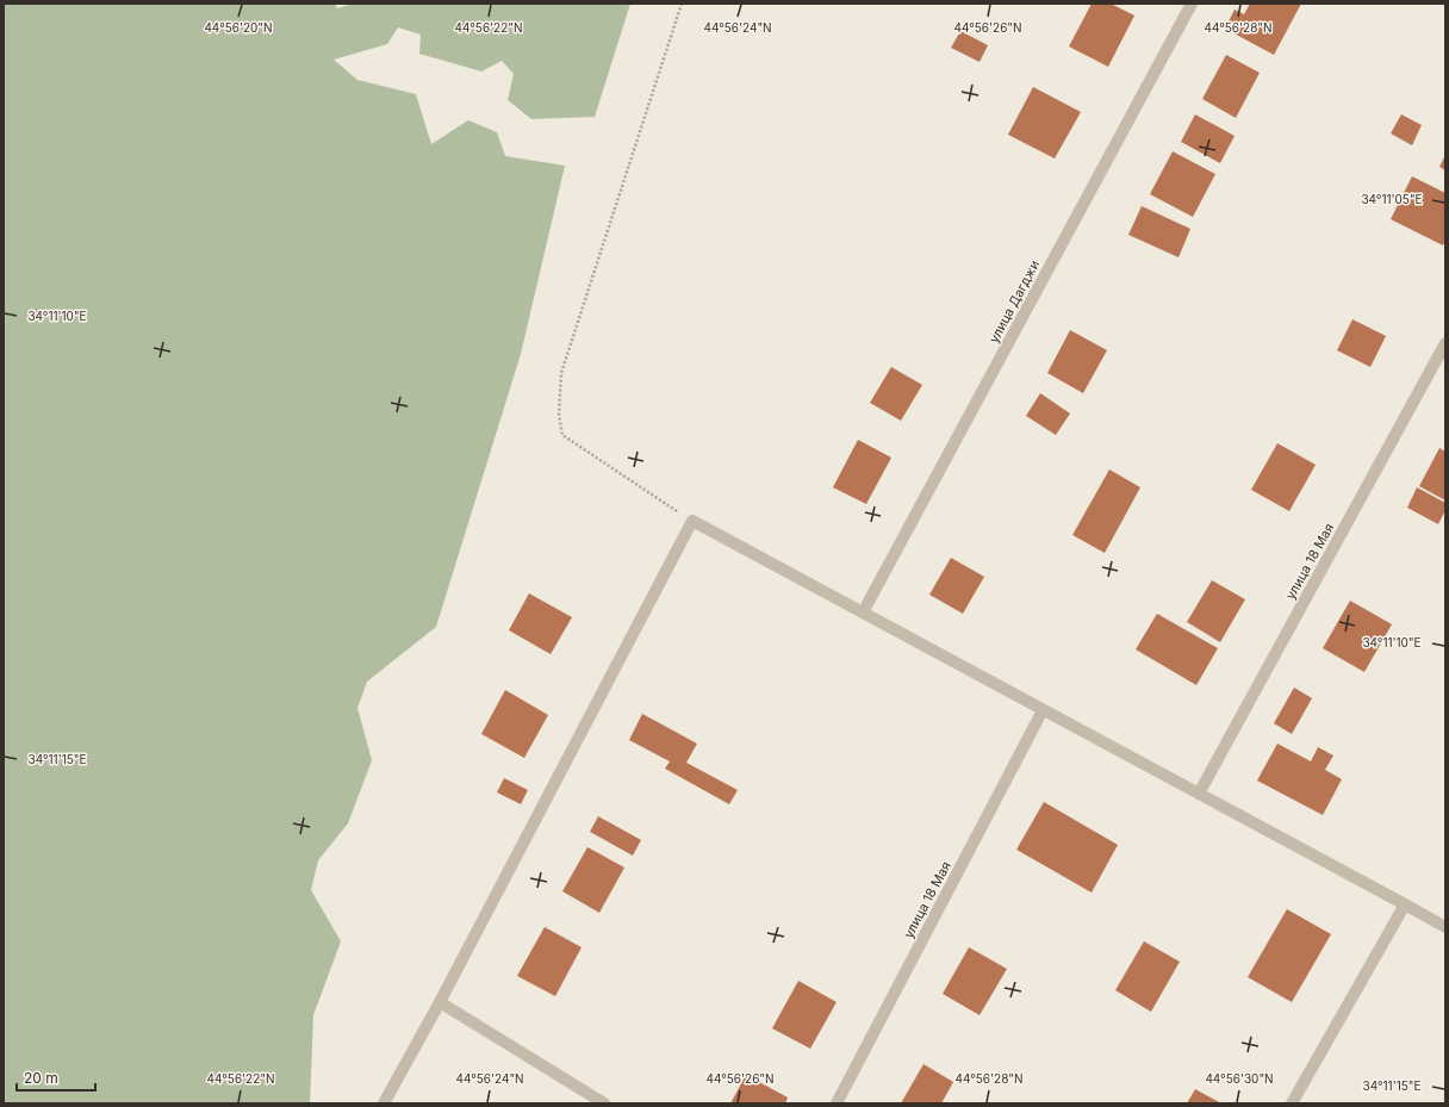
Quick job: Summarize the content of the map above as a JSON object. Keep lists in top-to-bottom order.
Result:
{
  "streets": {
    "street": ["улица Дагджи", "улица 18 Мая"]
  },
  "scale_bar": "20 m",
  "coordinates": [
    "44°56'20\"N",
    "44°56'22\"N",
    "44°56'24\"N",
    "44°56'26\"N",
    "44°56'28\"N",
    "34°11'05\"E",
    "34°11'10\"E",
    "34°11'15\"E",
    "44°56'30\"N"
  ]
}
